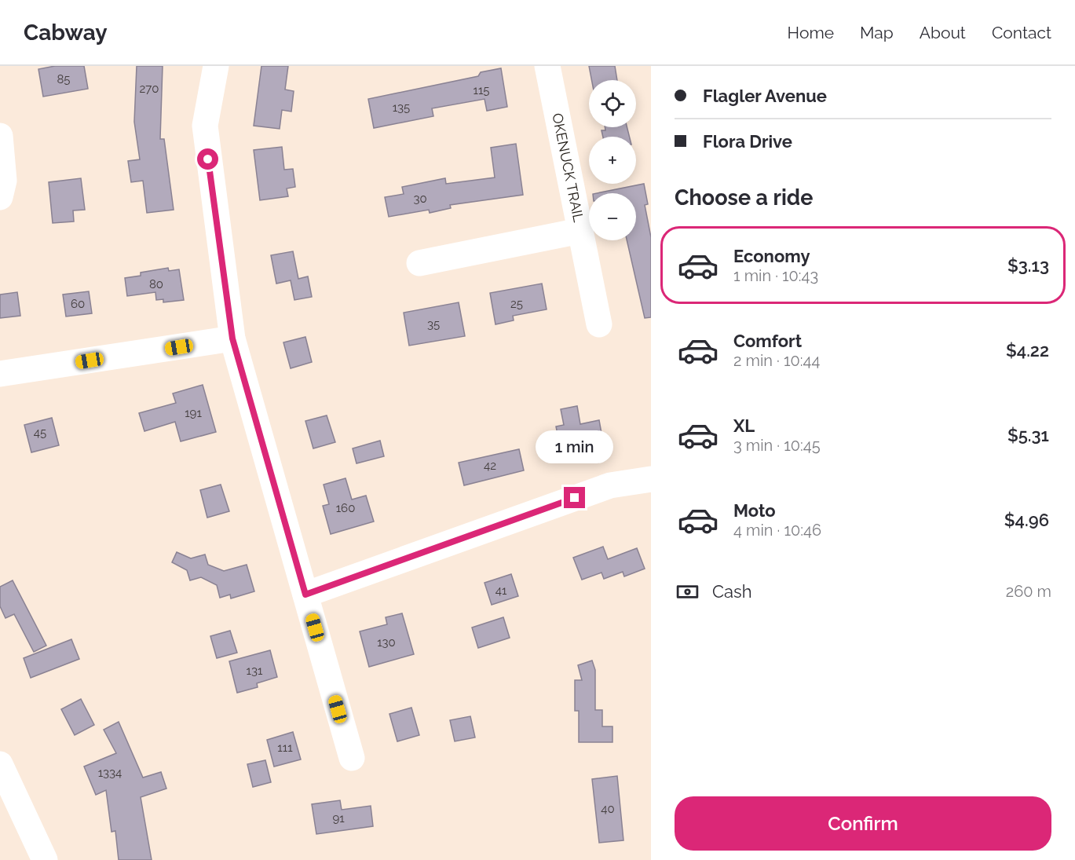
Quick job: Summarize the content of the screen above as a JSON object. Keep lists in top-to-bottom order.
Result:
{
  "streets": {
    "street": ["OKENUCK TRAIL"]
  },
  "house_numbers": [
    "85",
    "270",
    "115",
    "135",
    "30",
    "80",
    "60",
    "25",
    "35",
    "191",
    "45",
    "42",
    "160",
    "41",
    "130",
    "131",
    "111",
    "1334",
    "40",
    "91"
  ],
  "page": {
    "header": "Cabway",
    "nav": [
      "Home",
      "Map",
      "About",
      "Contact"
    ],
    "banner": ["Flagler Avenue", "Flora Drive"],
    "map_buttons": ["+", "−"],
    "heading": "Choose a ride",
    "list": [
      {
        "name": "Economy",
        "note": "1 min · 10:43",
        "value": "$3.13"
      },
      {
        "name": "Comfort",
        "note": "2 min · 10:44",
        "value": "$4.22"
      },
      {
        "name": "XL",
        "note": "3 min · 10:45",
        "value": "$5.31"
      },
      {
        "name": "Moto",
        "note": "4 min · 10:46",
        "value": "$4.96"
      }
    ],
    "bubble": "1 min",
    "pay": ["Cash", "260 m"],
    "buttons": "Confirm"
  }
}
